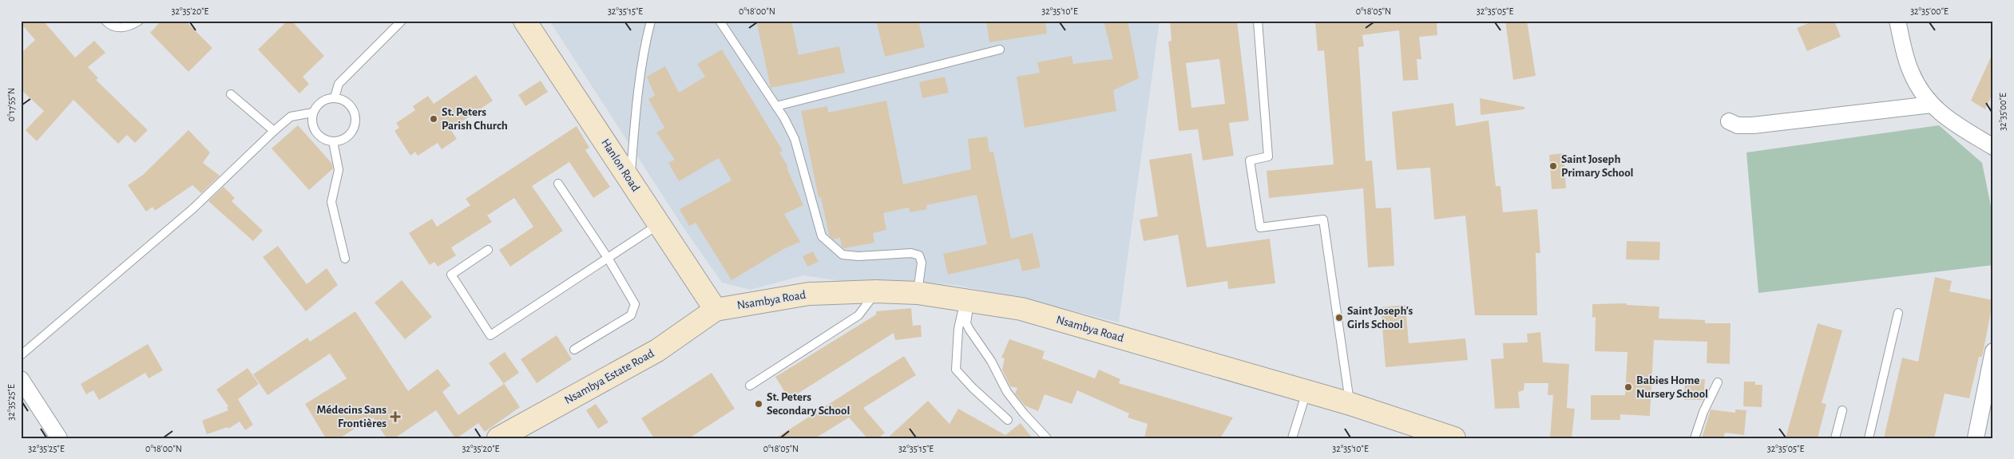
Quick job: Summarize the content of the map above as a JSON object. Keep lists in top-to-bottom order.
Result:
{
  "streets": {
    "main road": ["Hanlon Road", "Nsambya Road", "Nsambya Estate Road"]
  },
  "crossings": [
    ["Hanlon Road", "Nsambya Road"],
    ["Hanlon Road", "Nsambya Estate Road"],
    ["Nsambya Road", "Nsambya Estate Road"]
  ],
  "places": {
    "other": [
      "St. Peters Parish Church",
      "Saint Joseph Primary School",
      "Saint Joseph's Girls School",
      "Babies Home Nursery School",
      "St. Peters Secondary School"
    ],
    "health": ["Médecins Sans Frontières"]
  },
  "coordinates": [
    "32°35'20\"E",
    "32°35'15\"E",
    "0°18'00\"N",
    "32°35'10\"E",
    "0°18'05\"N",
    "32°35'05\"E",
    "32°35'00\"E",
    "0°17'55\"N",
    "32°35'25\"E"
  ]
}
